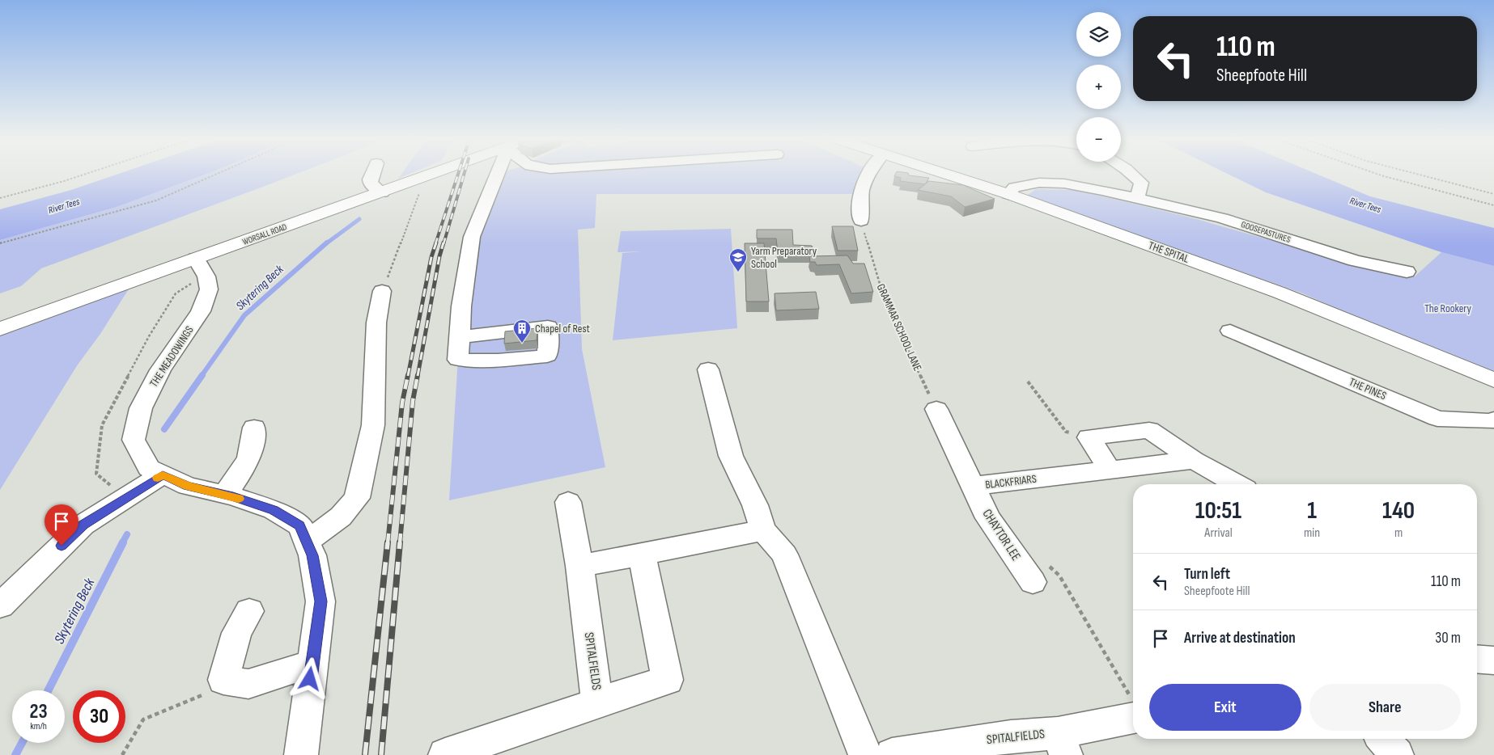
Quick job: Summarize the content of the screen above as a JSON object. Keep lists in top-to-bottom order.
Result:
{
  "streets": {
    "main road": ["WORSALL ROAD", "THE SPITAL"],
    "street": [
      "GOOSEPASTURES",
      "THE MEADOWINGS",
      "THE PINES",
      "BLACKFRIARS",
      "CHAYTOR LEE",
      "SPITALFIELDS"
    ],
    "path": ["GRAMMAR SCHOOL LANE"]
  },
  "crossings": [
    ["GOOSEPASTURES", "THE SPITAL"],
    ["WORSALL ROAD", "THE MEADOWINGS"],
    ["GRAMMAR SCHOOL LANE", "BLACKFRIARS"],
    ["BLACKFRIARS", "CHAYTOR LEE"]
  ],
  "water": ["River Tees", "Skytering Beck"],
  "parks": ["The Rookery"],
  "places": {
    "school or university": ["Yarm Preparatory School"],
    "building": ["Chapel of Rest"]
  },
  "page": {
    "map_buttons": ["+", "−"],
    "turn": ["110 m", "Sheepfoote Hill"],
    "eta": [
      "10:51",
      "Arrival",
      "1",
      "min",
      "140",
      "m"
    ],
    "list": [
      {
        "name": "Turn left",
        "note": "Sheepfoote Hill",
        "value": "110 m"
      },
      {
        "name": "Arrive at destination",
        "value": "30 m"
      }
    ],
    "buttons": ["Exit", "Share"],
    "speed": "23 km/h",
    "limit": "30"
  }
}
